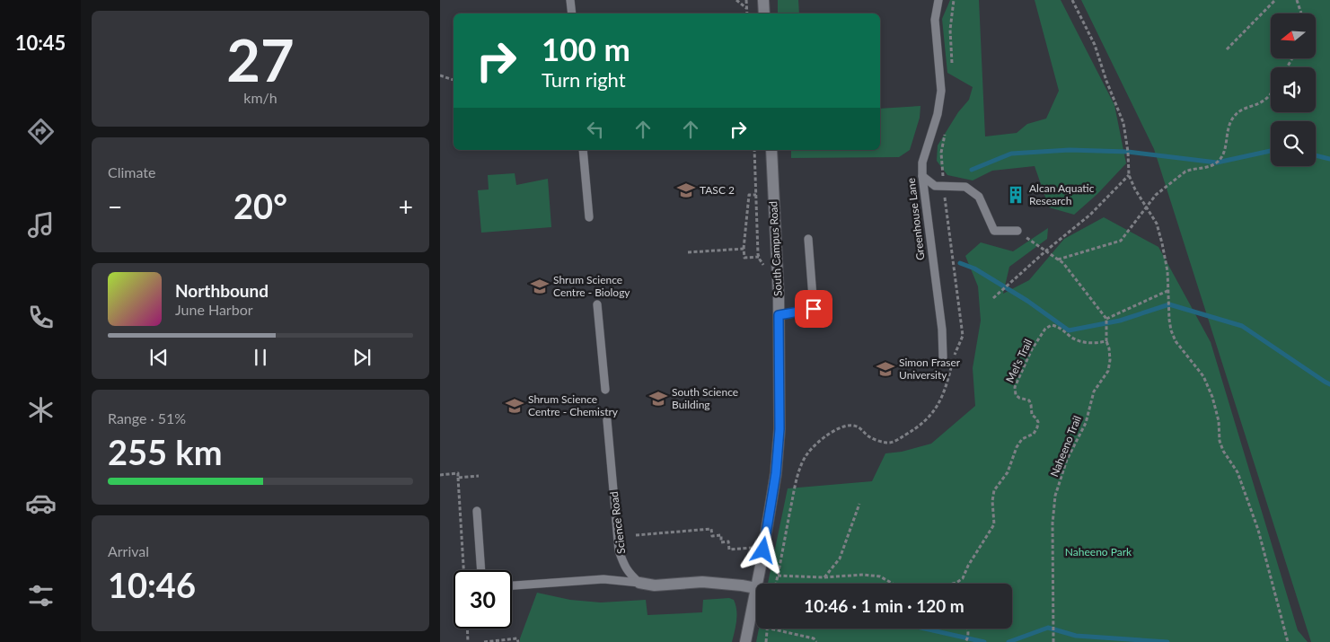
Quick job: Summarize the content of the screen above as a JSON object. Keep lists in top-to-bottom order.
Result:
{
  "streets": {
    "street": ["South Campus Road"],
    "lane": ["Greenhouse Lane", "Science Road"],
    "path": ["Mel's Trail", "Naheeno Trail"]
  },
  "crossings": [
    ["Mel's Trail", "Naheeno Trail"]
  ],
  "parks": ["Naheeno Park"],
  "places": {
    "school or university": [
      "TASC 2",
      "Shrum Science Centre - Biology",
      "Simon Fraser University",
      "South Science Building",
      "Shrum Science Centre - Chemistry"
    ],
    "building": ["Alcan Aquatic Research"]
  },
  "north": "left",
  "page": {
    "tabs": "10:45",
    "tile": [
      ["27", "km/h"],
      "Climate",
      ["Range · 51%", "255 km"],
      ["Arrival", "10:46"]
    ],
    "turn": ["100 m", "Turn right"],
    "heat": ["−", "20°", "+"],
    "song": ["Northbound", "June Harbor"],
    "limit": "30",
    "trip": "10:46 · 1 min · 120 m"
  }
}
